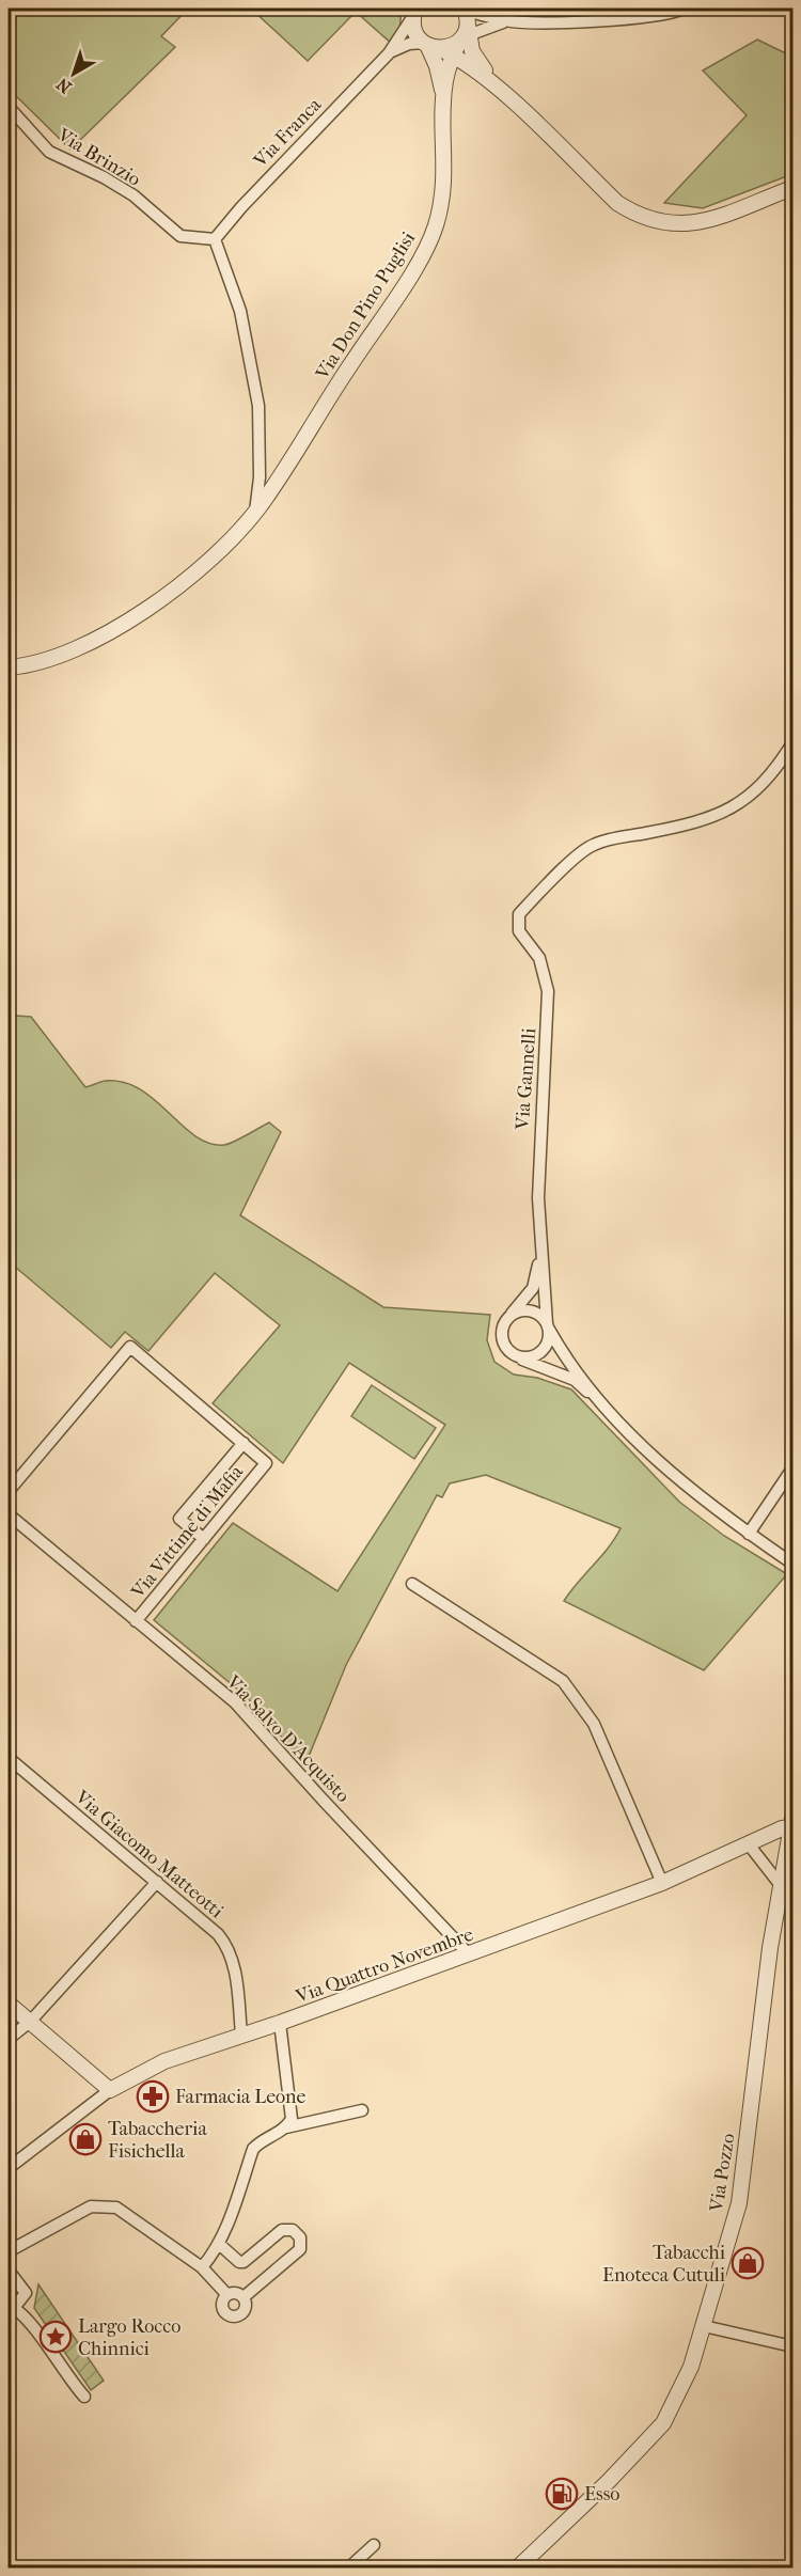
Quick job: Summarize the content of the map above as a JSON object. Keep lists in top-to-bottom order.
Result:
{
  "streets": {
    "street": [
      "Via Franca",
      "Via Brinzio",
      "Via Don Pino Puglisi",
      "Via Gannelli",
      "Via Vittime di Mafia",
      "Via Salvo D'Acquisto",
      "Via Giacomo Matteotti",
      "Via Quattro Novembre",
      "Via Pozzo"
    ]
  },
  "crossings": [
    ["Via Franca", "Via Brinzio"],
    ["Via Vittime di Mafia", "Via Salvo D'Acquisto"],
    ["Via Salvo D'Acquisto", "Via Quattro Novembre"],
    ["Via Giacomo Matteotti", "Via Quattro Novembre"],
    ["Via Quattro Novembre", "Via Pozzo"]
  ],
  "places": {
    "pharmacy": ["Farmacia Leone"],
    "shop": ["Tabaccheria Fisichella", "Tabacchi Enoteca Cutuli"],
    "place": ["Largo Rocco Chinnici"],
    "fuel station": ["Esso"]
  },
  "north": "bottom left"
}
